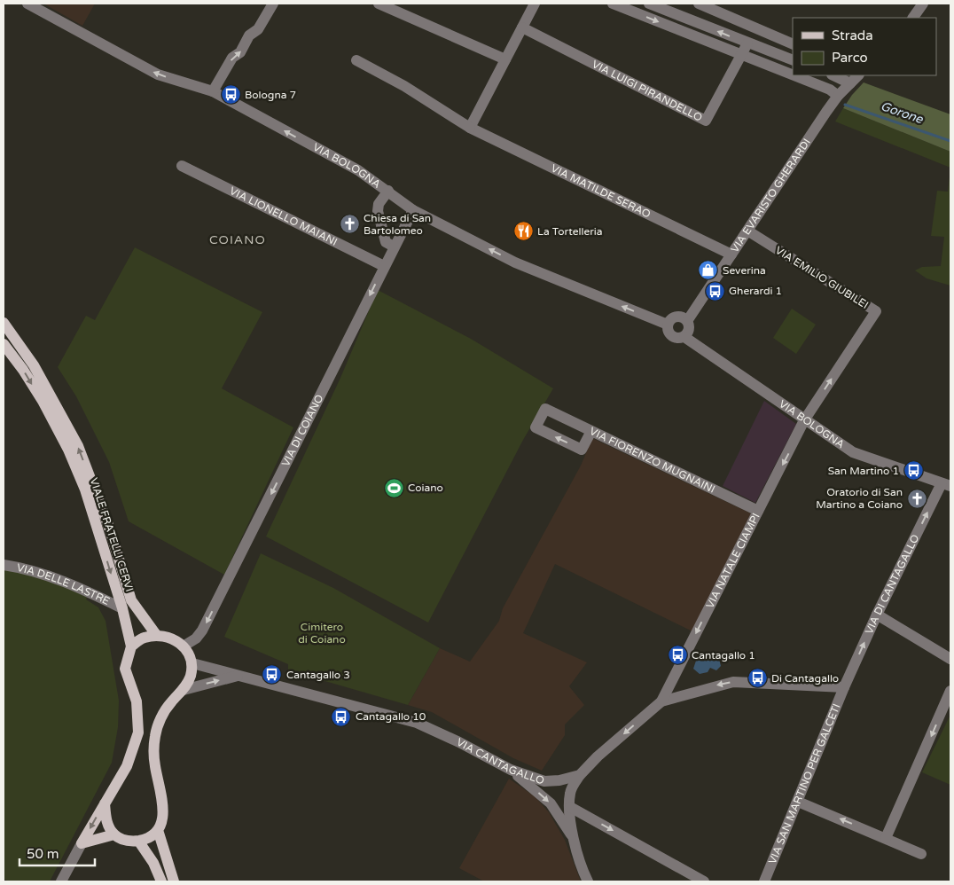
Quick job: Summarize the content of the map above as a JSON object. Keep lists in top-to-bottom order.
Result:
{
  "streets": {
    "main road": ["VIALE FRATELLI CERVI"],
    "street": [
      "VIA LUIGI PIRANDELLO",
      "VIA BOLOGNA",
      "VIA MATILDE SERAO",
      "VIA EVARISTO GHERARDI",
      "VIA LIONELLO MAIANI",
      "VIA EMILIO GIUBILEI",
      "VIA DI COIANO",
      "VIA FIORENZO MUGNAINI",
      "VIA NATALE CIAMPI",
      "VIA DI CANTAGALLO",
      "VIA DELLE LASTRE",
      "VIA CANTAGALLO",
      "VIA SAN MARTINO PER GALCETI"
    ]
  },
  "crossings": [
    ["VIA BOLOGNA", "VIA EVARISTO GHERARDI"],
    ["VIA BOLOGNA", "VIA EMILIO GIUBILEI"],
    ["VIA BOLOGNA", "VIA DI COIANO"],
    ["VIA BOLOGNA", "VIA NATALE CIAMPI"],
    ["VIA BOLOGNA", "VIA DI CANTAGALLO"],
    ["VIA MATILDE SERAO", "VIA EVARISTO GHERARDI"],
    ["VIA EVARISTO GHERARDI", "VIA EMILIO GIUBILEI"],
    ["VIA LIONELLO MAIANI", "VIA DI COIANO"],
    ["VIA EMILIO GIUBILEI", "VIA NATALE CIAMPI"],
    ["VIA FIORENZO MUGNAINI", "VIA NATALE CIAMPI"],
    ["VIALE FRATELLI CERVI", "VIA DELLE LASTRE"],
    ["VIA DI CANTAGALLO", "VIA SAN MARTINO PER GALCETI"]
  ],
  "one_way": [
    "VIA BOLOGNA",
    "VIA DI COIANO",
    "VIA NATALE CIAMPI",
    "VIA DI CANTAGALLO"
  ],
  "districts": ["COIANO"],
  "water": ["Gorone"],
  "parks": ["Cimitero di Coiano"],
  "places": {
    "bus stop": [
      "Bologna 7",
      "Gherardi 1",
      "San Martino 1",
      "Cantagallo 1",
      "Cantagallo 3",
      "Di Cantagallo",
      "Cantagallo 10"
    ],
    "church": ["Chiesa di San Bartolomeo", "Oratorio di San Martino a Coiano"],
    "restaurant": ["La Tortelleria"],
    "shop": ["Severina"],
    "sports": ["Coiano"]
  },
  "legend": ["Strada", "Parco"],
  "scale_bar": "50 m"
}
